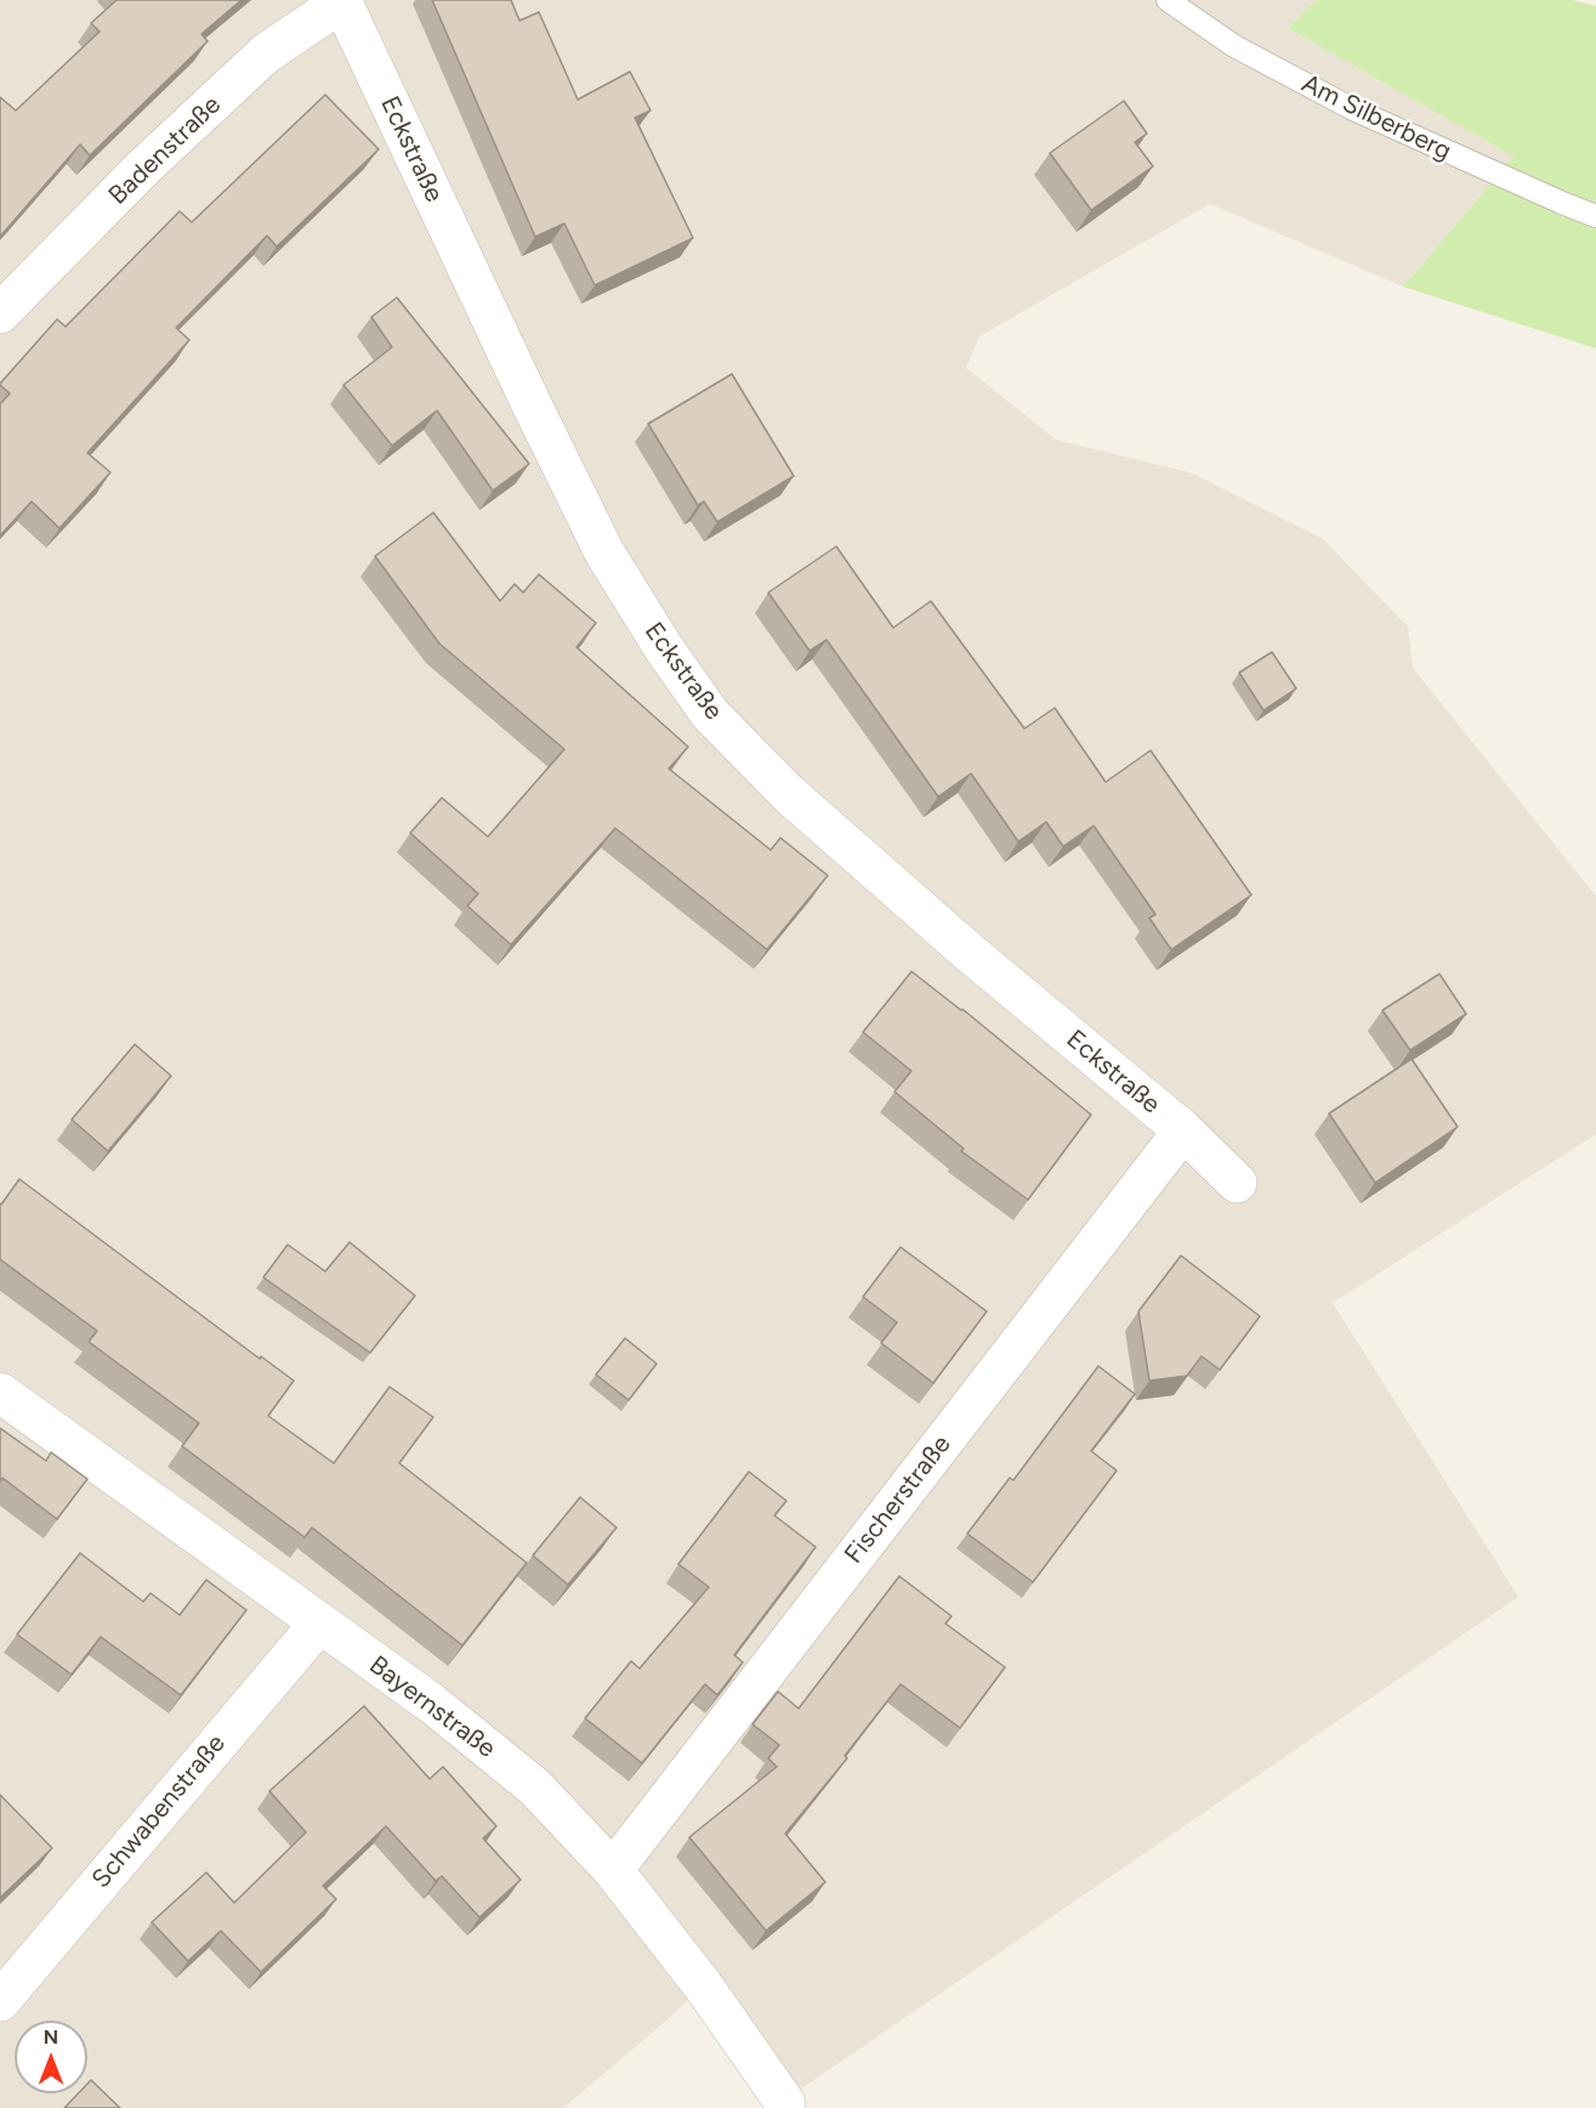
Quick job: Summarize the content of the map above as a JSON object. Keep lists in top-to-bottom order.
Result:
{
  "streets": {
    "street": [
      "Eckstraße",
      "Badenstraße",
      "Fischerstraße",
      "Bayernstraße",
      "Schwabenstraße"
    ],
    "lane": ["Am Silberberg"]
  },
  "crossings": [
    ["Eckstraße", "Badenstraße"],
    ["Eckstraße", "Fischerstraße"],
    ["Fischerstraße", "Bayernstraße"],
    ["Bayernstraße", "Schwabenstraße"]
  ],
  "north": "top"
}
